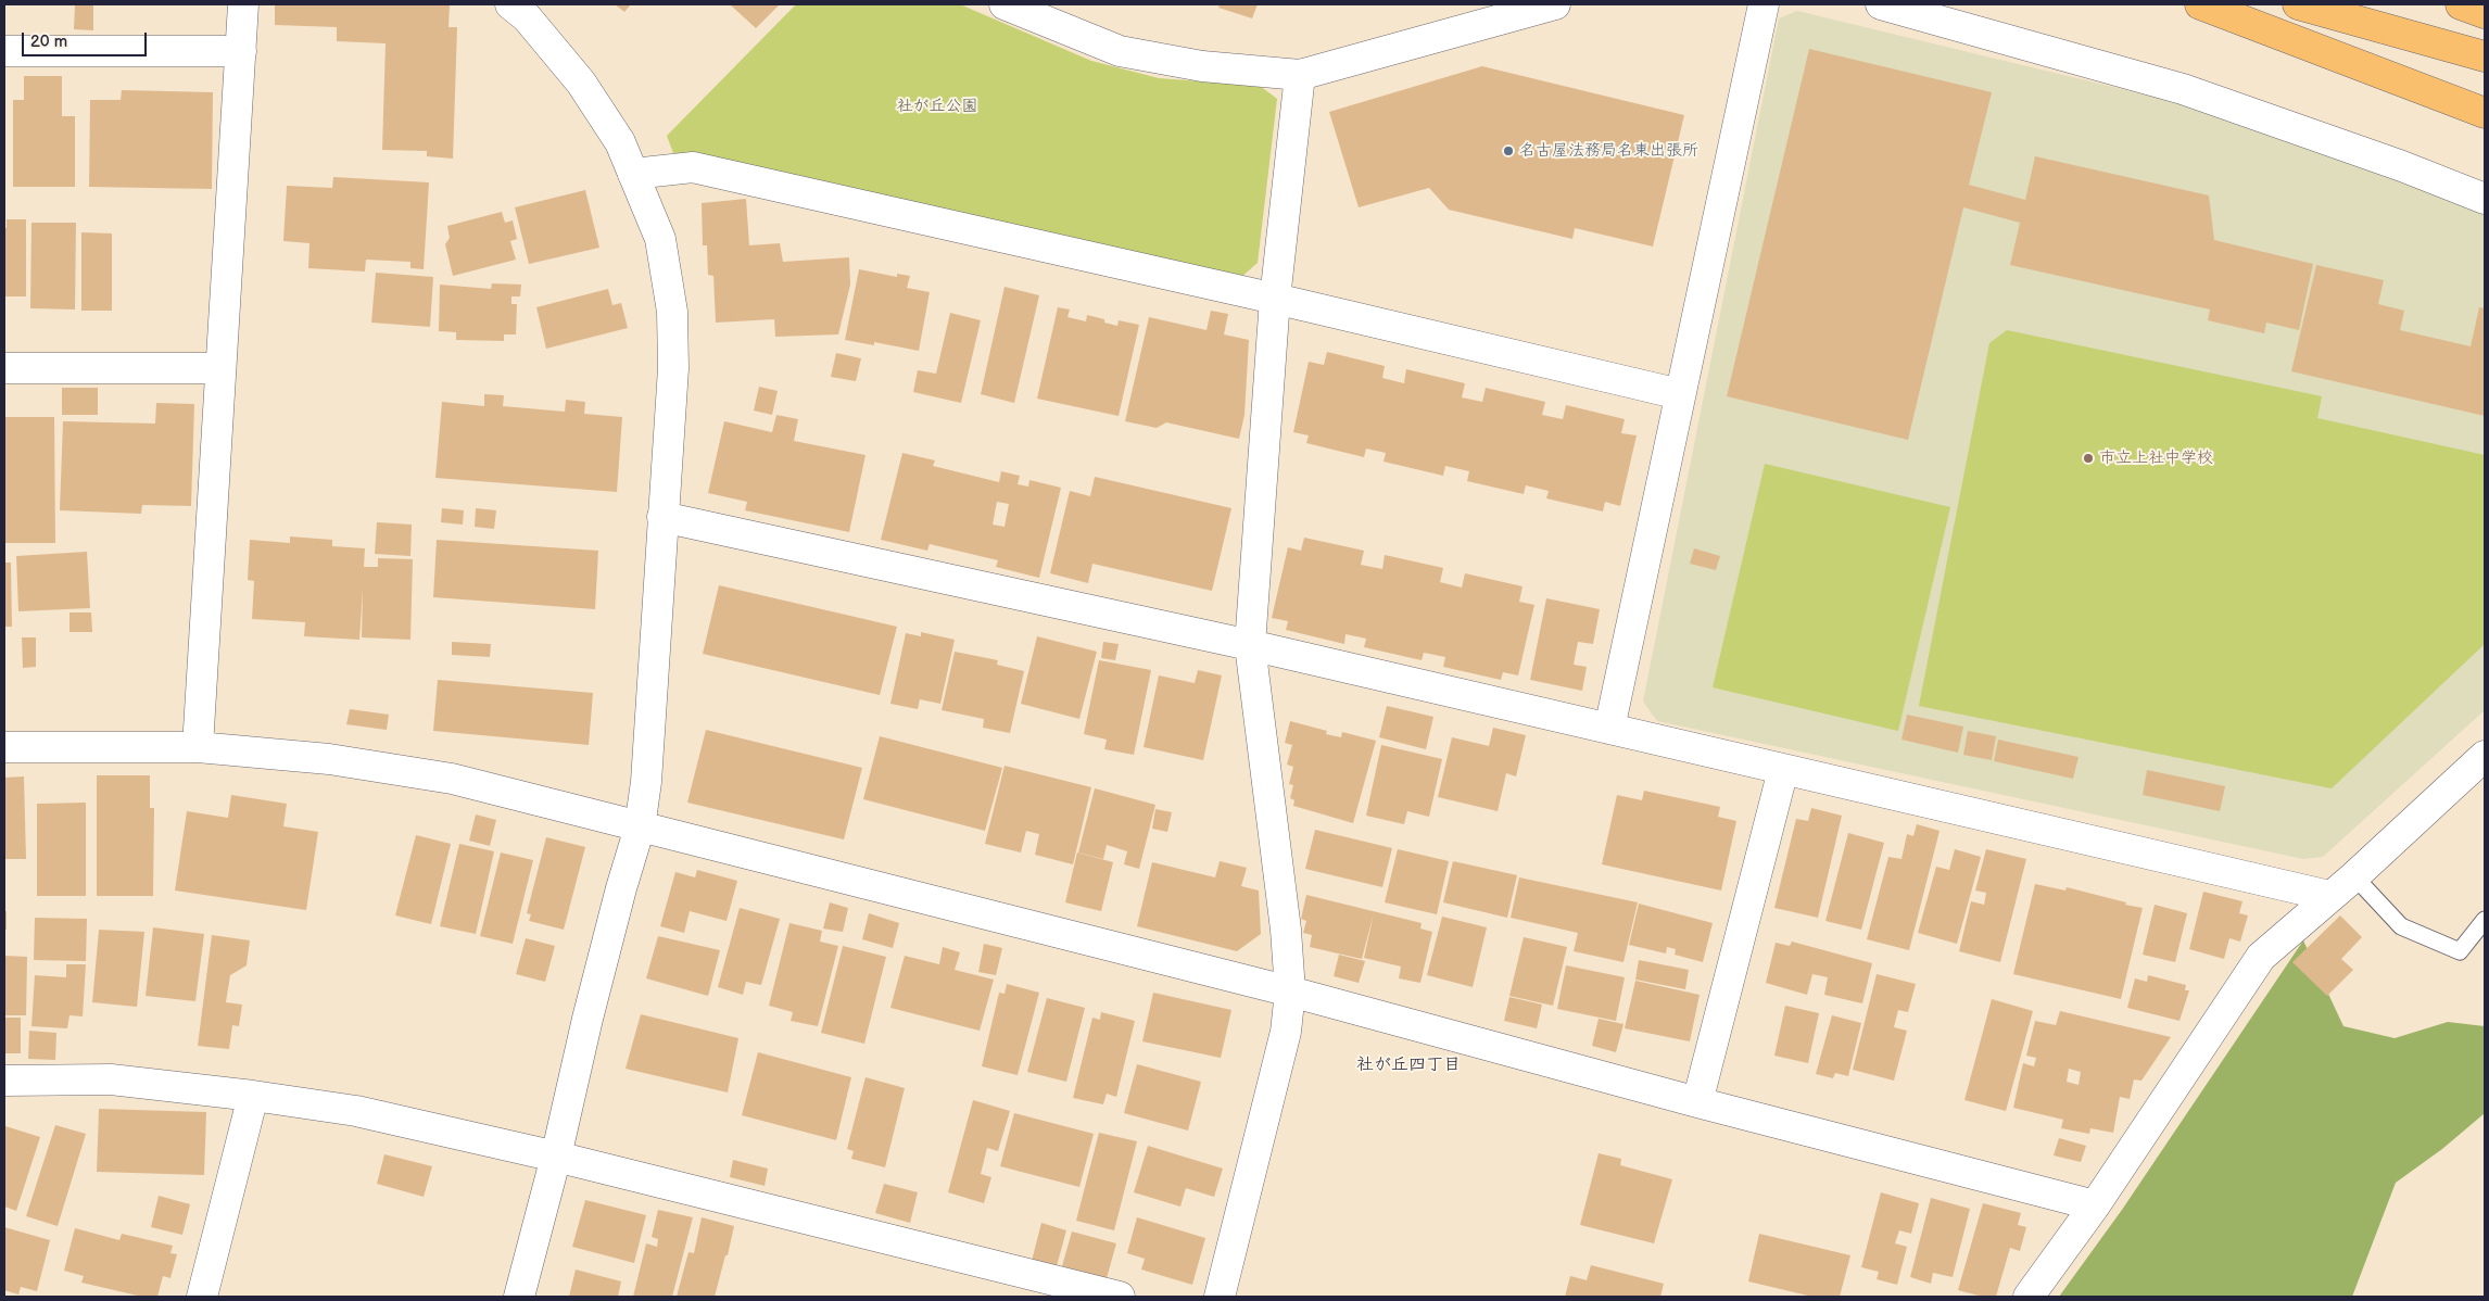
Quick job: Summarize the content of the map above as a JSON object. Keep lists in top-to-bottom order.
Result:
{
  "districts": ["社が丘四丁目"],
  "parks": ["社が丘公園"],
  "places": ["名古屋法務局名東出張所", "市立上社中学校"],
  "scale_bar": "20 m"
}
